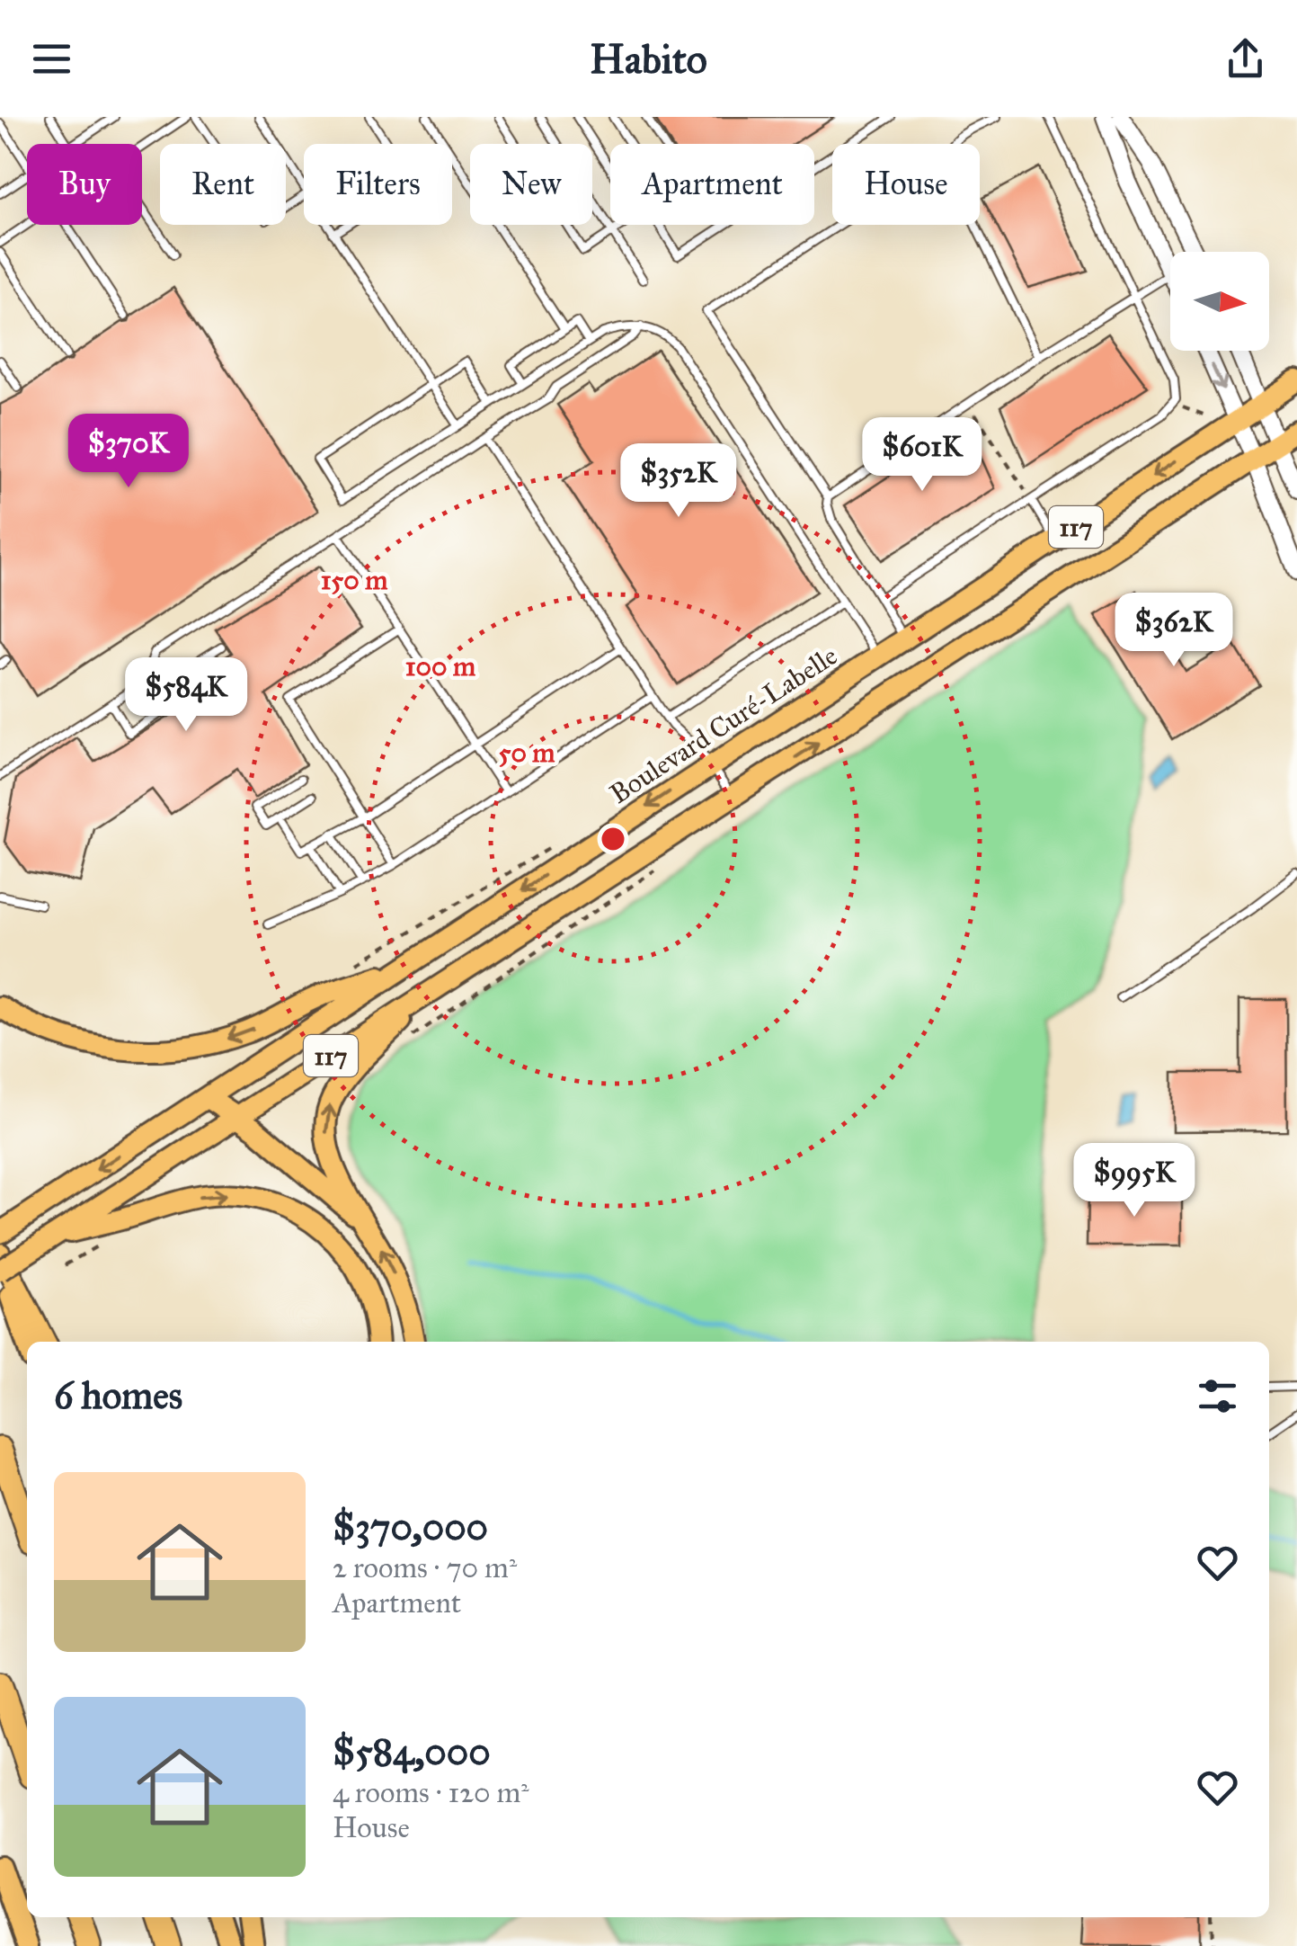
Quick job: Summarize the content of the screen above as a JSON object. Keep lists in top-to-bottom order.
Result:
{
  "streets": {
    "main road": ["117", "Boulevard Curé-Labelle"]
  },
  "north": "right",
  "page": {
    "header": "Habito",
    "chip": [
      "Buy",
      "Rent",
      "Filters",
      "New",
      "Apartment",
      "House"
    ],
    "price": [
      "$370K",
      "$601K",
      "$352K",
      "$362K",
      "$584K",
      "$995K"
    ],
    "heading": "6 homes",
    "list": [
      {
        "name": "$370,000",
        "note": "2 rooms · 70 m² · Apartment"
      },
      {
        "name": "$584,000",
        "note": "4 rooms · 120 m² · House"
      }
    ]
  },
  "rings": ["150 m", "100 m", "50 m"]
}
